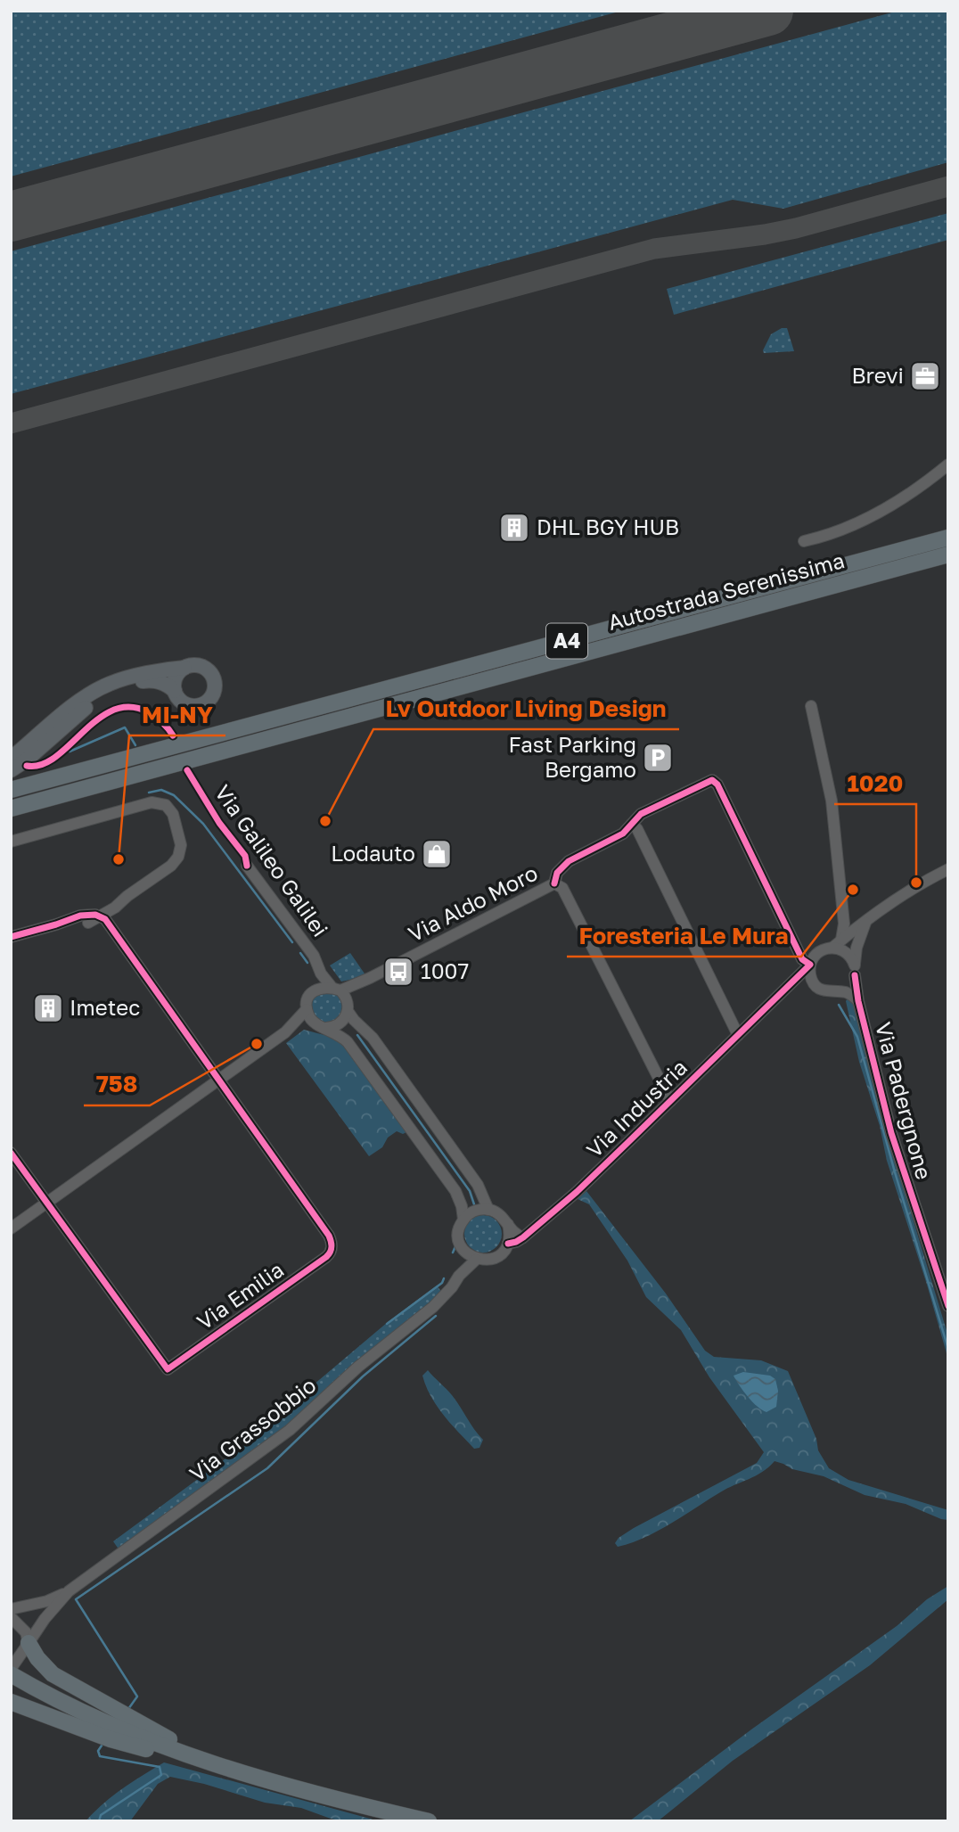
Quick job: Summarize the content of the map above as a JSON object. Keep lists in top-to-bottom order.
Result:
{
  "streets": {
    "highway": ["Autostrada Serenissima", "A4"],
    "street": [
      "Via Galileo Galilei",
      "Via Aldo Moro",
      "Via Padergnone",
      "Via Industria",
      "Via Emilia",
      "Via Grassobbio"
    ]
  },
  "crossings": [
    ["Via Galileo Galilei", "Via Aldo Moro"],
    ["Via Aldo Moro", "Via Padergnone"],
    ["Via Aldo Moro", "Via Industria"],
    ["Via Padergnone", "Via Industria"],
    ["Via Industria", "Via Grassobbio"]
  ],
  "places": {
    "office": ["Brevi"],
    "building": ["DHL BGY HUB", "Imetec"],
    "parking": ["Fast Parking Bergamo"],
    "other": [
      "Lv Outdoor Living Design",
      "MI-NY",
      "1020",
      "Foresteria Le Mura",
      "758"
    ],
    "shop": ["Lodauto"],
    "bus stop": ["1007"]
  }
}
